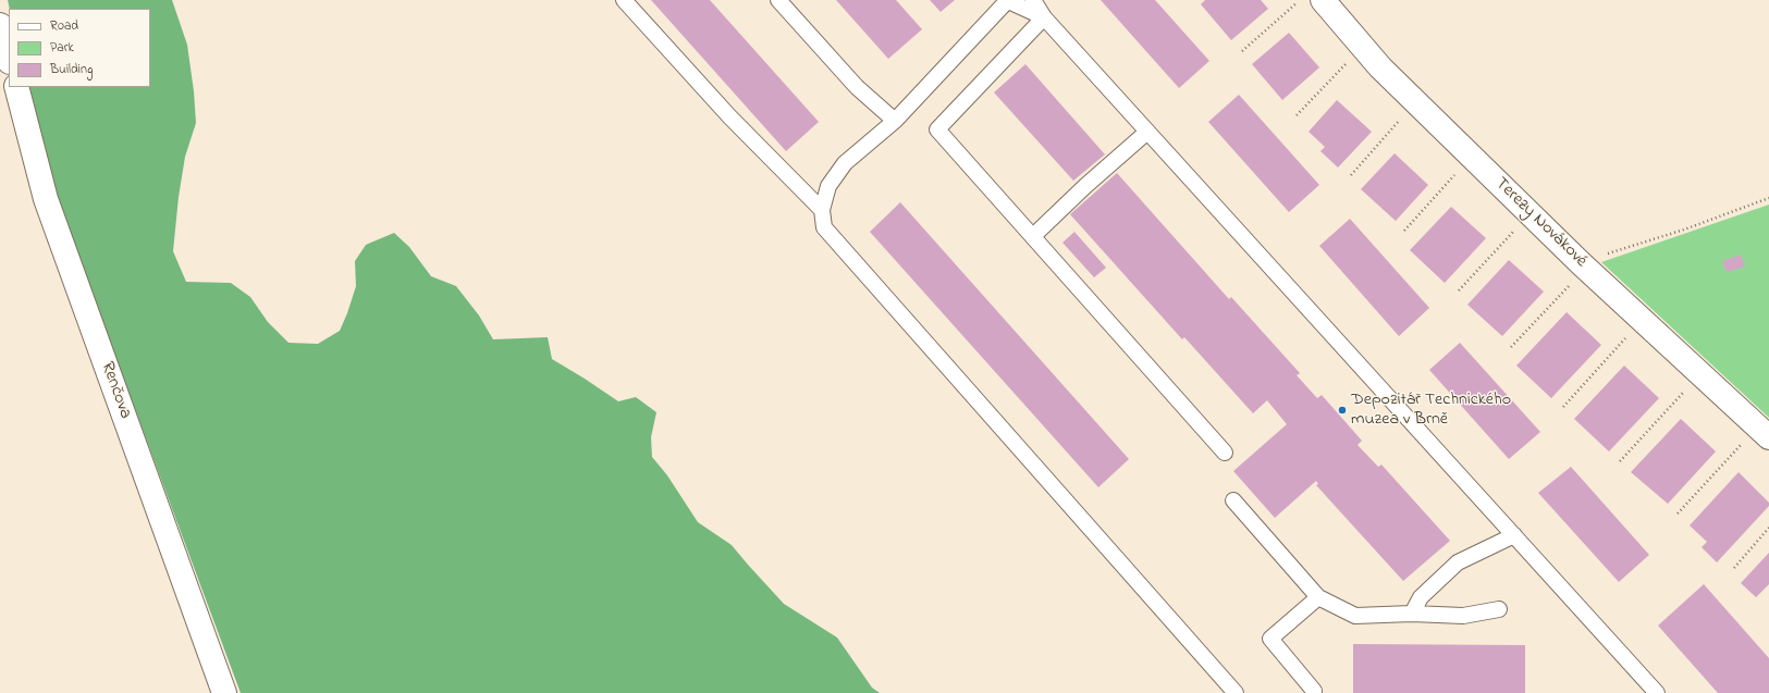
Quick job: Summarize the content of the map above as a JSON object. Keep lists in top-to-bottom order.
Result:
{
  "streets": {
    "street": ["Terezy Novákové", "Renčova"]
  },
  "places": ["Depozitář Technického muzea v Brně"],
  "legend": ["Road", "Park", "Building"]
}
